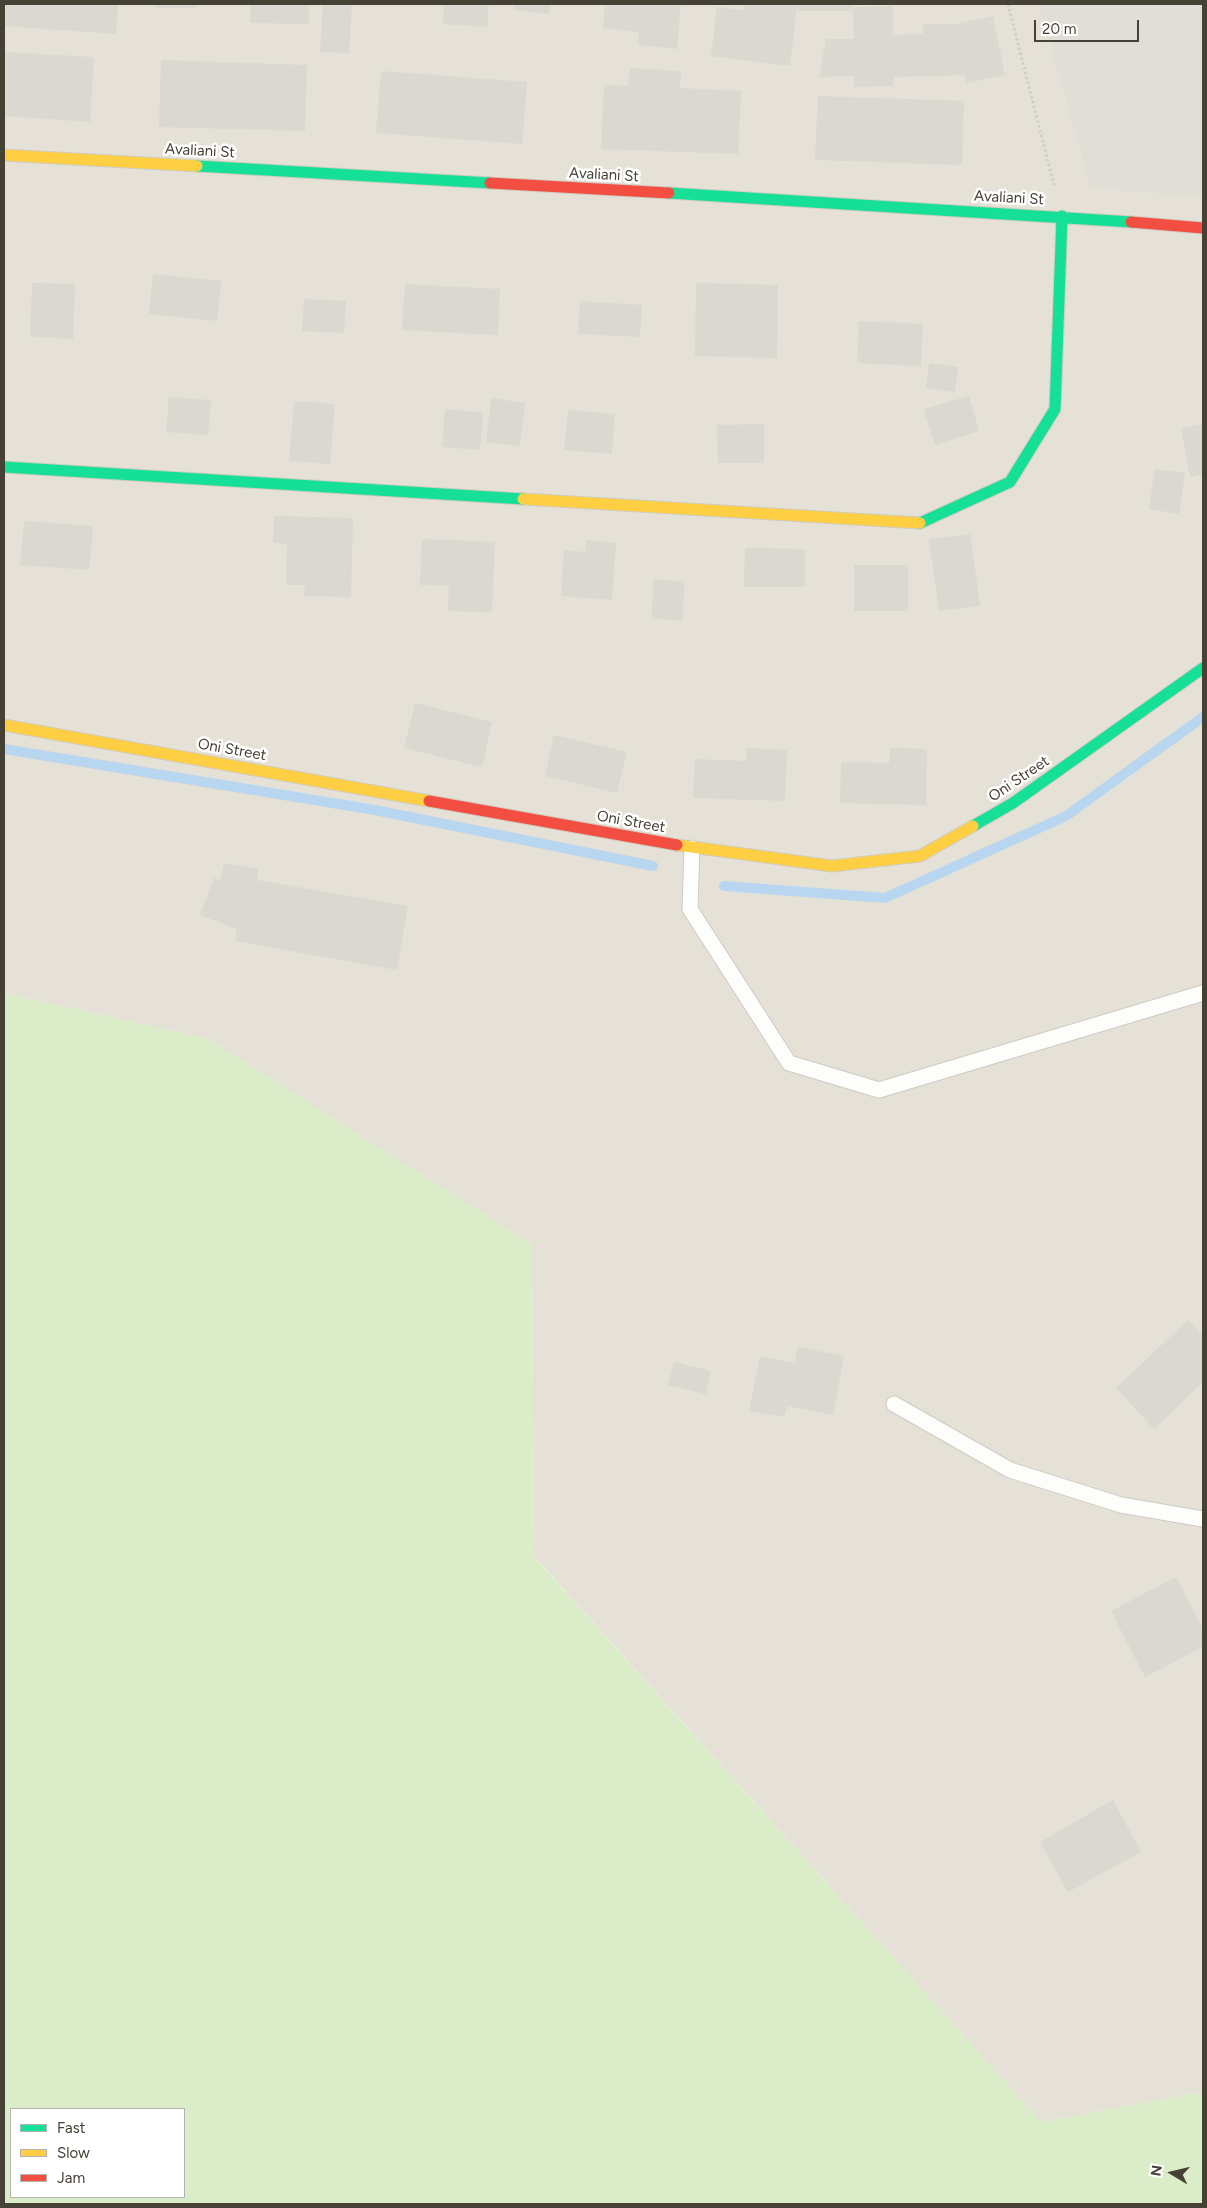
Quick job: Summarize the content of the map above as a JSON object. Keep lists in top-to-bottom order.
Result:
{
  "streets": {
    "street": ["Avaliani St", "Oni Street"]
  },
  "legend": ["Fast", "Slow", "Jam"],
  "scale_bar": "20 m",
  "north": "left"
}
